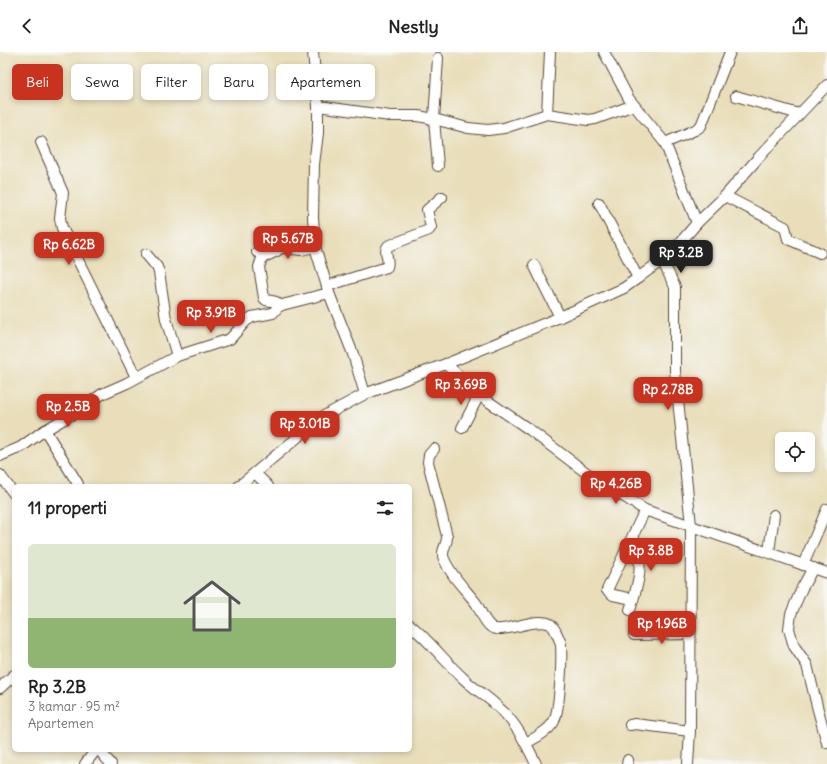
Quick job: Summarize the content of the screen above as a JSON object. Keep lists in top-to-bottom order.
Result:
{
  "page": {
    "header": "Nestly",
    "chip": [
      "Beli",
      "Sewa",
      "Filter",
      "Baru",
      "Apartemen"
    ],
    "price": [
      "Rp 5.67B",
      "Rp 6.62B",
      "Rp 3.2B",
      "Rp 3.91B",
      "Rp 3.69B",
      "Rp 2.78B",
      "Rp 2.5B",
      "Rp 3.01B",
      "Rp 4.26B",
      "Rp 3.8B",
      "Rp 1.96B"
    ],
    "heading": "11 properti",
    "list": [
      {
        "name": "Rp 3.2B",
        "note": "3 kamar · 95 m² · Apartemen"
      }
    ]
  }
}
